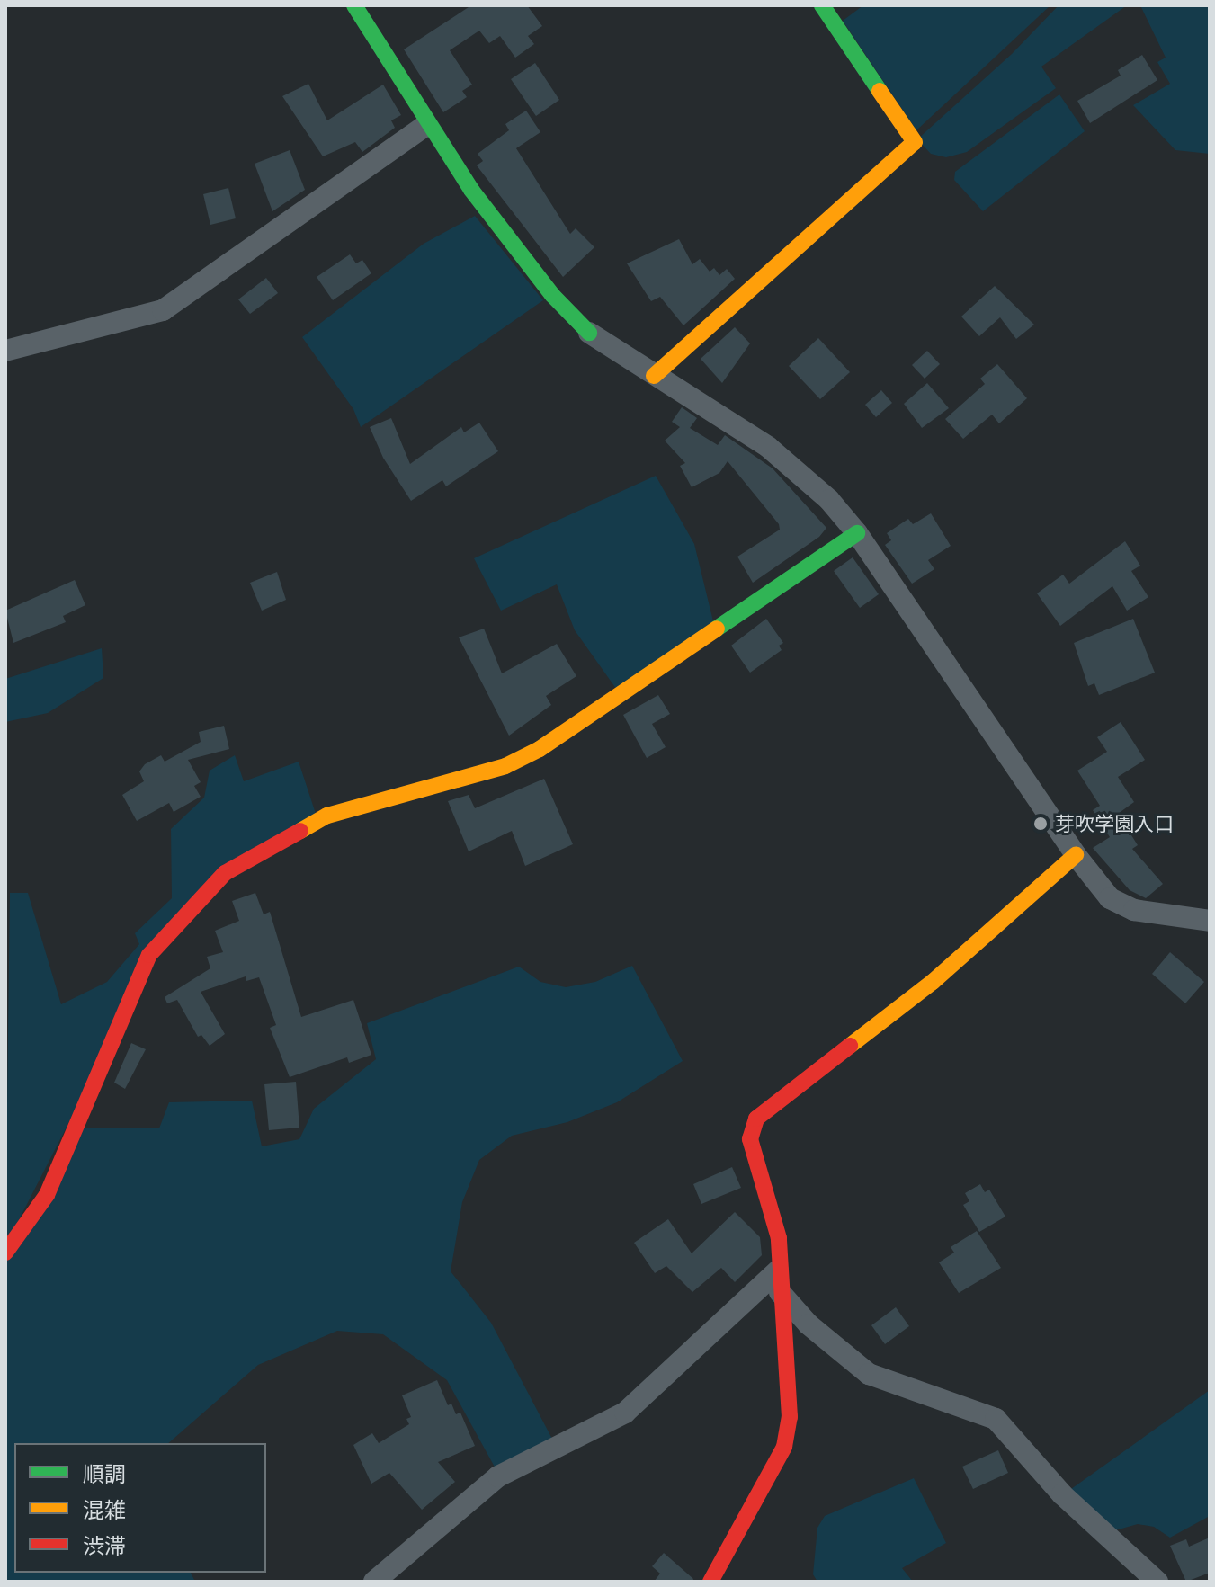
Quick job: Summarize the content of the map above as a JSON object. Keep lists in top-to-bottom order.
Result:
{
  "places": ["芽吹学園入口"],
  "legend": ["順調", "混雑", "渋滞"]
}
